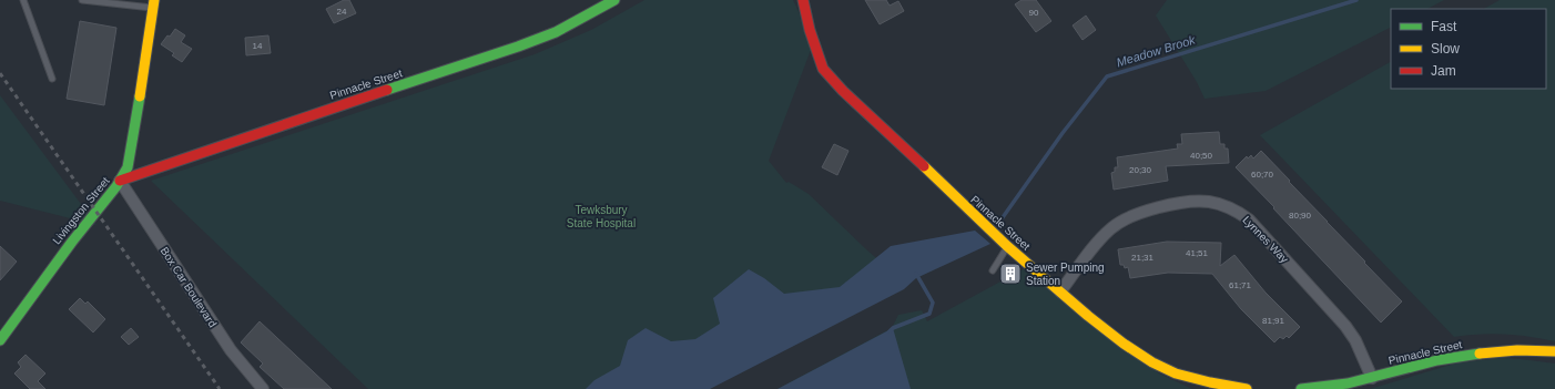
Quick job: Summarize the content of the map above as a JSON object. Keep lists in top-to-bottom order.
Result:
{
  "streets": {
    "street": [
      "Pinnacle Street",
      "Livingston Street",
      "Lynnes Way",
      "Box Car Boulevard"
    ]
  },
  "crossings": [
    ["Pinnacle Street", "Livingston Street"],
    ["Pinnacle Street", "Lynnes Way"],
    ["Pinnacle Street", "Box Car Boulevard"],
    ["Livingston Street", "Box Car Boulevard"]
  ],
  "water": ["Meadow Brook"],
  "parks": ["Tewksbury State Hospital"],
  "places": {
    "building": ["Sewer Pumping Station"]
  },
  "house_numbers": [
    "24",
    "90",
    "14",
    "40;50",
    "20;30",
    "60;70",
    "80;90",
    "41;51",
    "21;31",
    "61;71",
    "81;91"
  ],
  "legend": ["Fast", "Slow", "Jam"]
}
